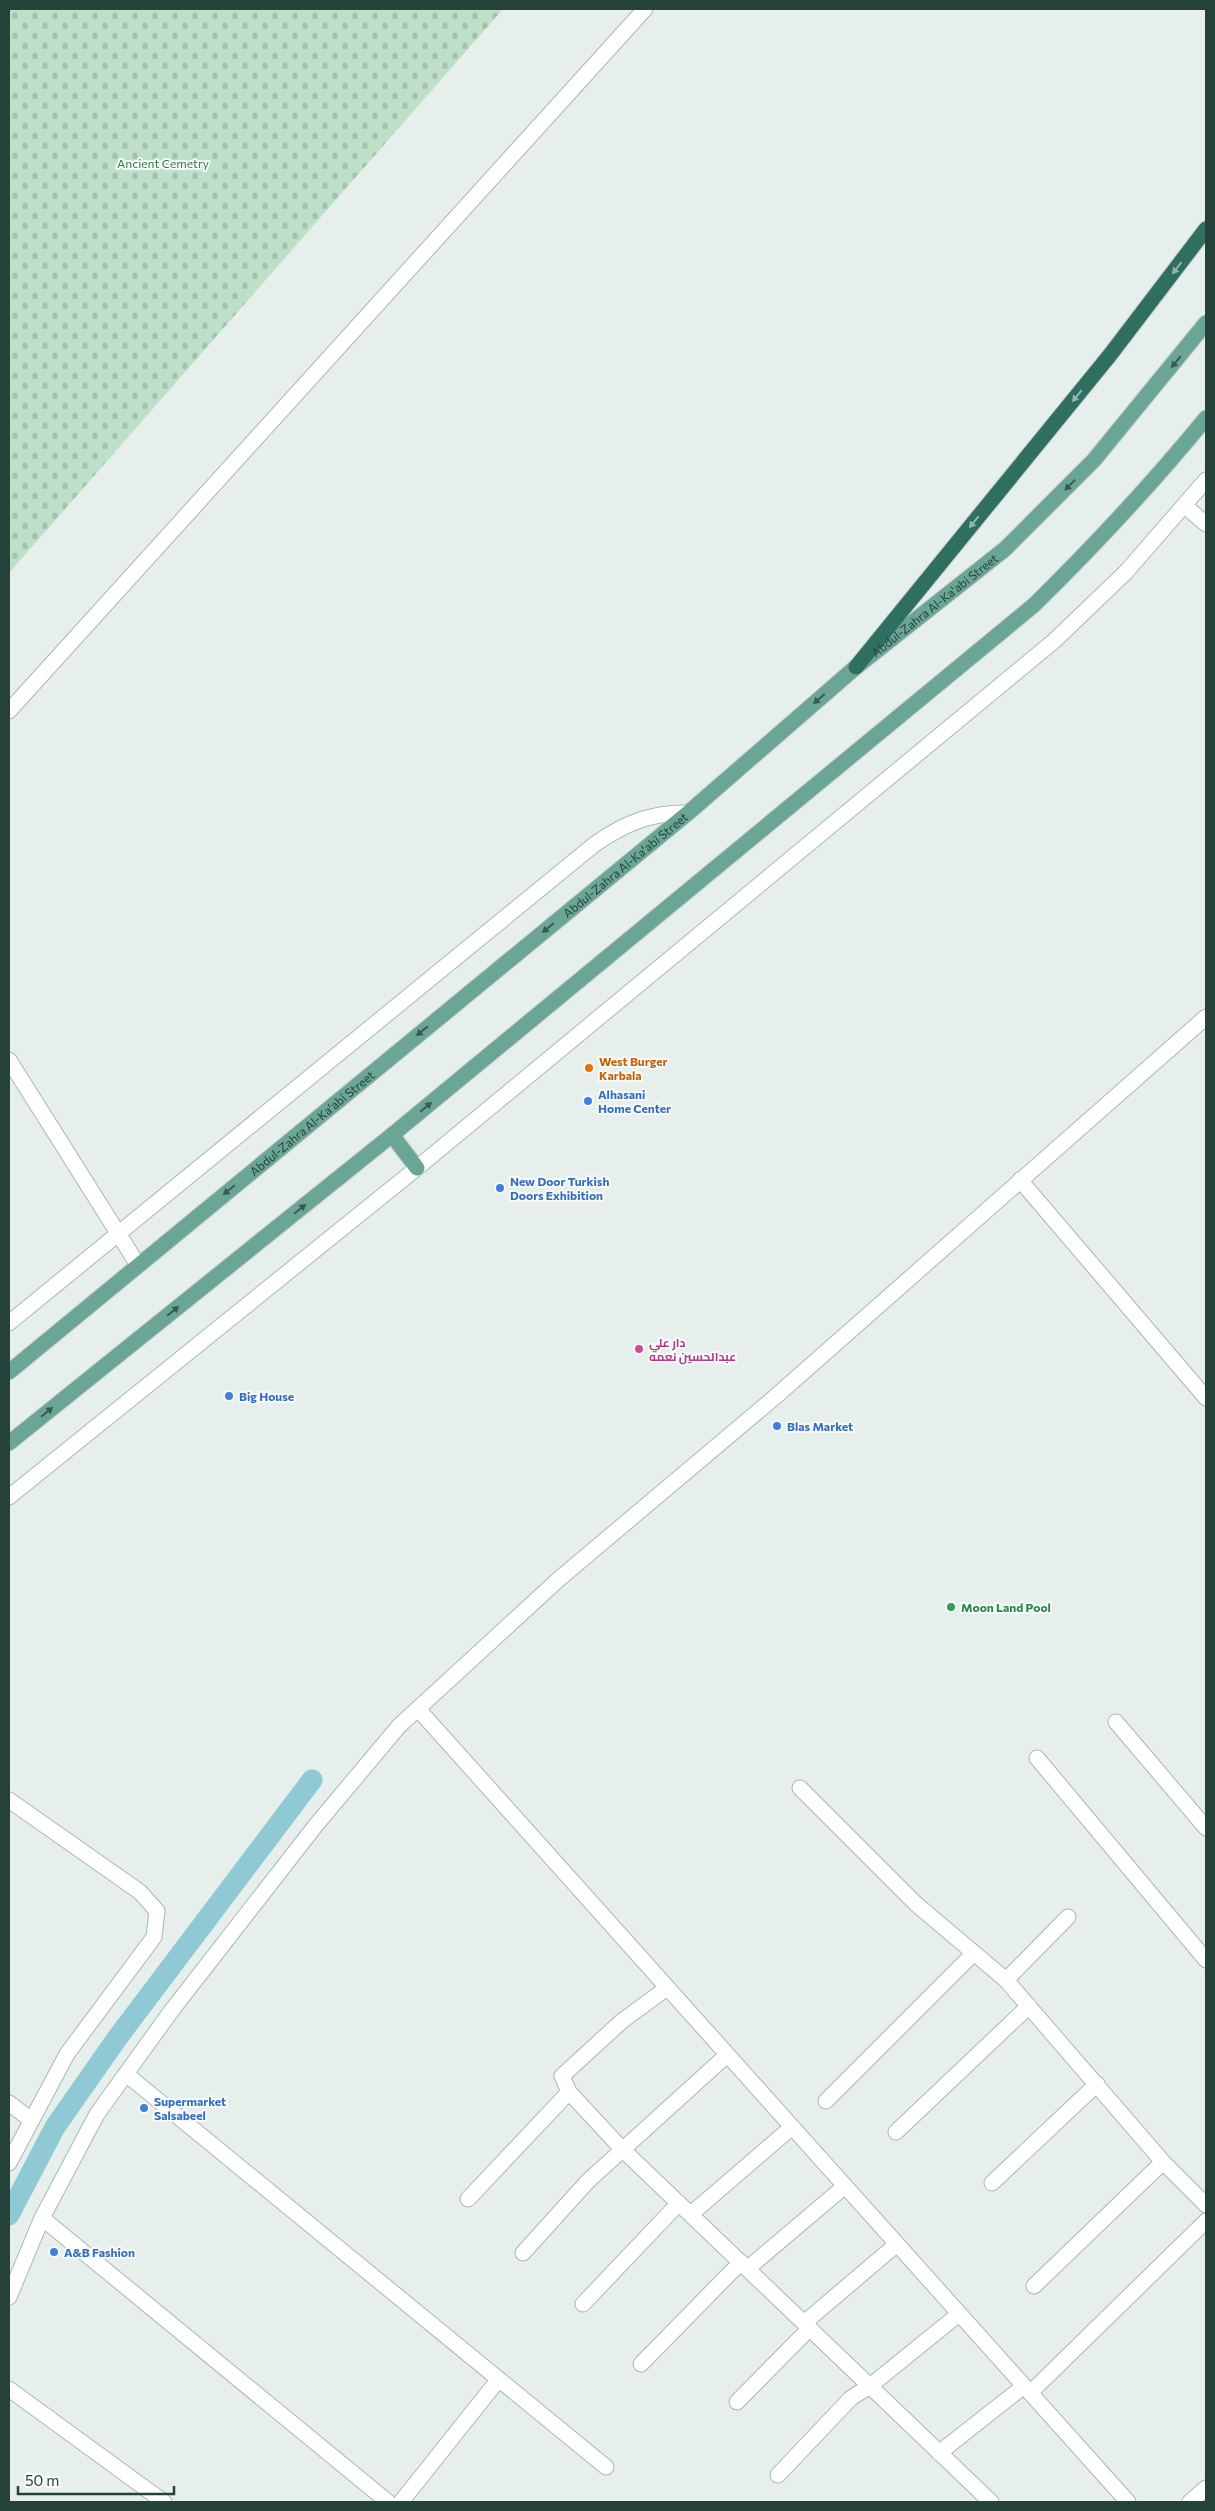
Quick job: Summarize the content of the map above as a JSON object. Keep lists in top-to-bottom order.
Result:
{
  "streets": {
    "main road": ["Abdul-Zahra Al-Ka'abi Street"]
  },
  "parks": ["Ancient Cemetry"],
  "places": [
    "West Burger Karbala",
    "Alhasani Home Center",
    "New Door Turkish Doors Exhibition",
    "دار علي عبدالحسين نعمه",
    "Big House",
    "Blas Market",
    "Moon Land Pool",
    "Supermarket Salsabeel",
    "A&B Fashion"
  ],
  "scale_bar": "50 m"
}
